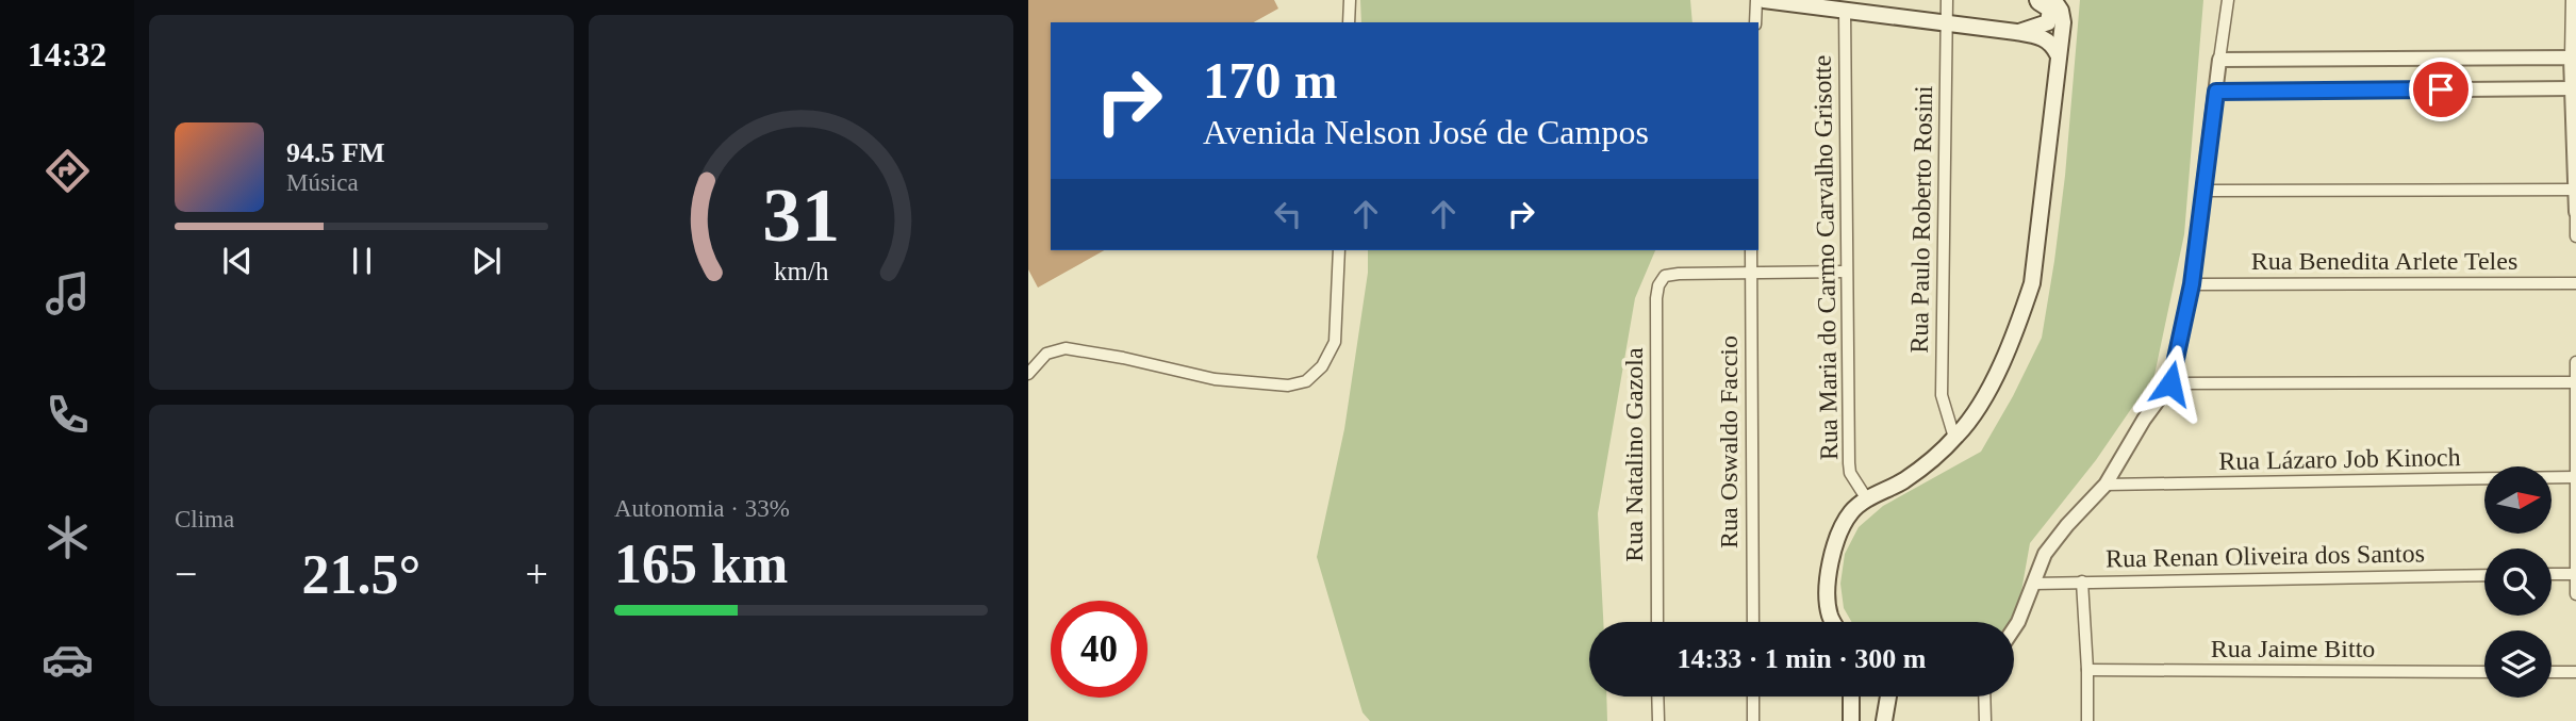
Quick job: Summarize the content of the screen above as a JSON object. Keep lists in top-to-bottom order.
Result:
{
  "streets": {
    "street": [
      "Rua Paulo Roberto Rosini",
      "Rua Maria do Carmo Carvalho Grisotte",
      "Rua Benedita Arlete Teles",
      "Rua Oswaldo Faccio",
      "Rua Natalino Gazola",
      "Rua Lázaro Job Kinoch",
      "Rua Renan Oliveira dos Santos",
      "Rua Jaime Bitto"
    ]
  },
  "crossings": [
    ["Rua Oswaldo Faccio", "Rua Natalino Gazola"]
  ],
  "north": "right",
  "page": {
    "tabs": "14:32",
    "turn": ["170 m", "Avenida Nelson José de Campos"],
    "song": ["94.5 FM", "Música"],
    "tile": [
      "Clima",
      ["Autonomia · 33%", "165 km"]
    ],
    "heat": ["−", "21.5°", "+"],
    "limit": "40",
    "trip": "14:33 · 1 min · 300 m",
    "gauge": ["31", "km/h"]
  }
}
